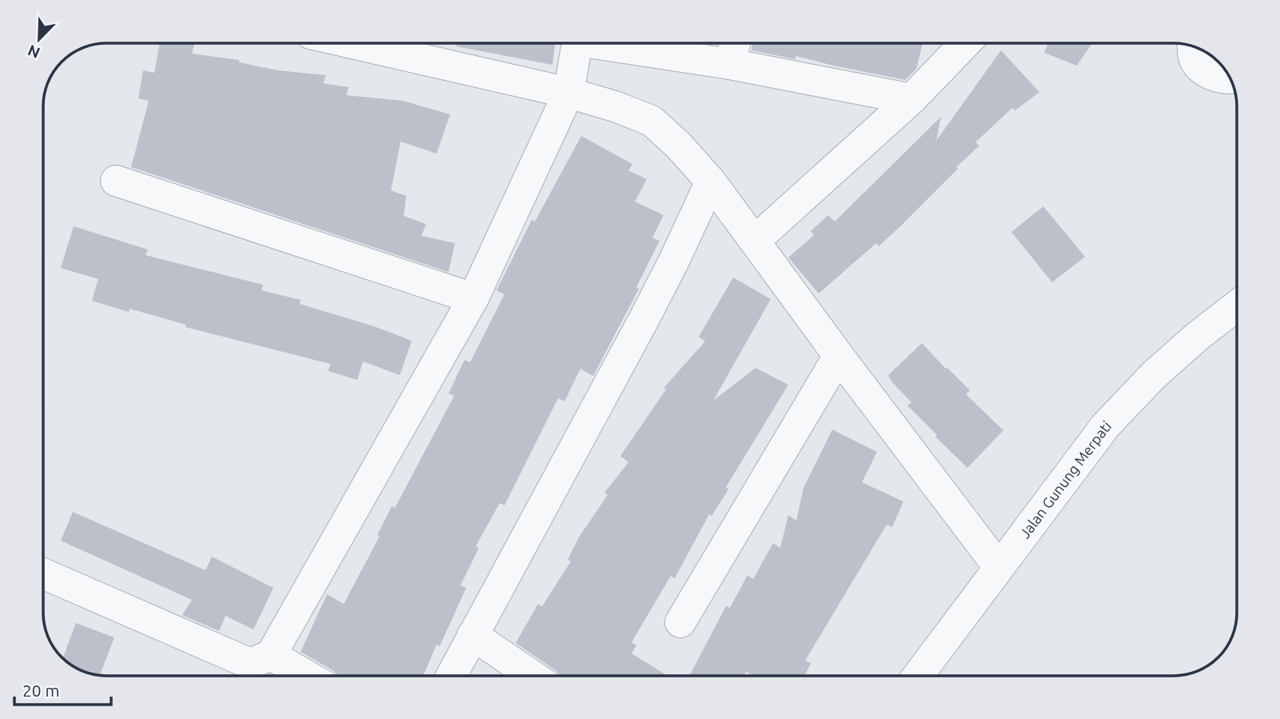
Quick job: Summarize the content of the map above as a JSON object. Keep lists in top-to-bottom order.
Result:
{
  "streets": {
    "street": ["Jalan Gunung Merpati"]
  },
  "scale_bar": "20 m",
  "north": "bottom left"
}
